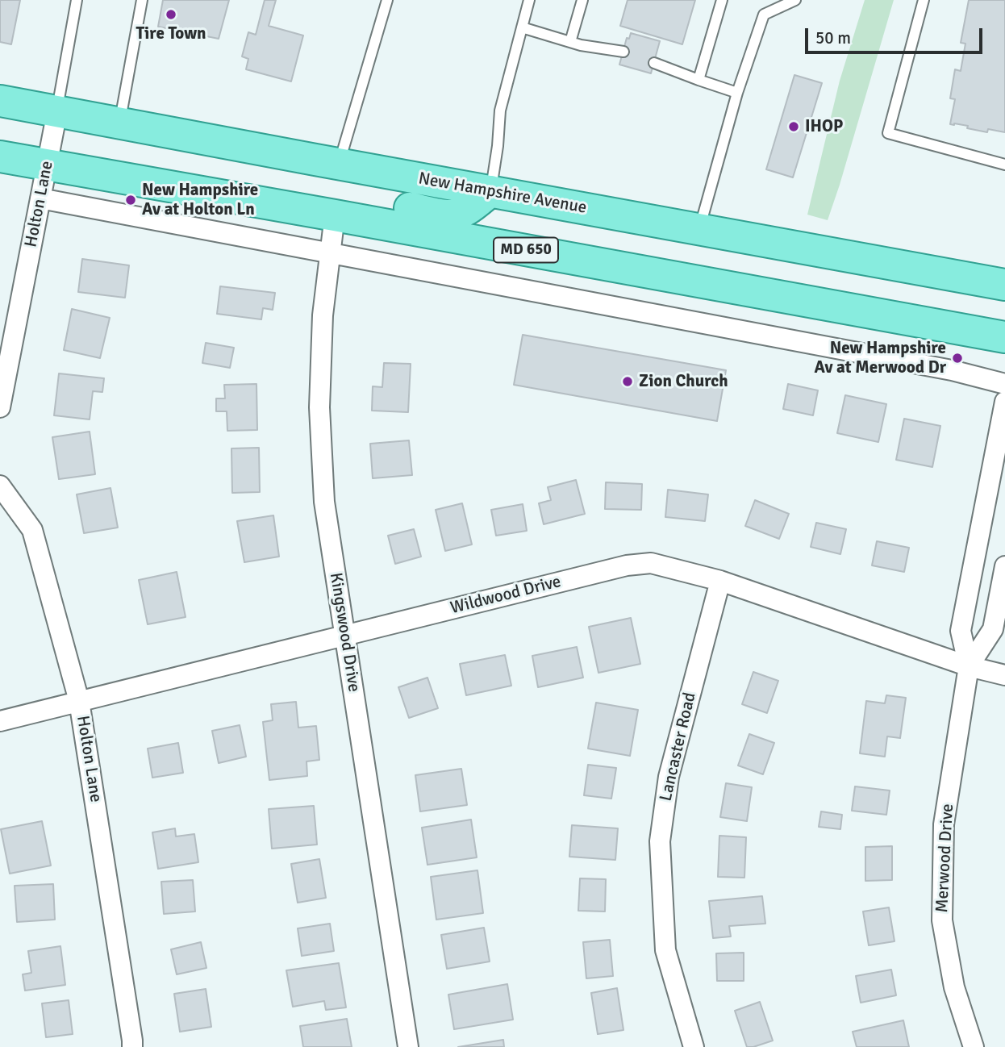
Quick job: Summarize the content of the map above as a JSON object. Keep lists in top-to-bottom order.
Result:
{
  "streets": {
    "main road": ["New Hampshire Avenue", "MD 650"],
    "street": [
      "Holton Lane",
      "Wildwood Drive",
      "Kingswood Drive",
      "Lancaster Road",
      "Merwood Drive"
    ]
  },
  "crossings": [
    ["New Hampshire Avenue", "Holton Lane"],
    ["Holton Lane", "MD 650"],
    ["Holton Lane", "Wildwood Drive"],
    ["MD 650", "Kingswood Drive"],
    ["Wildwood Drive", "Kingswood Drive"],
    ["Wildwood Drive", "Lancaster Road"],
    ["Wildwood Drive", "Merwood Drive"]
  ],
  "places": [
    "Tire Town",
    "IHOP",
    "New Hampshire Av at Holton Ln",
    "New Hampshire Av at Merwood Dr",
    "Zion Church"
  ],
  "scale_bar": "50 m"
}
